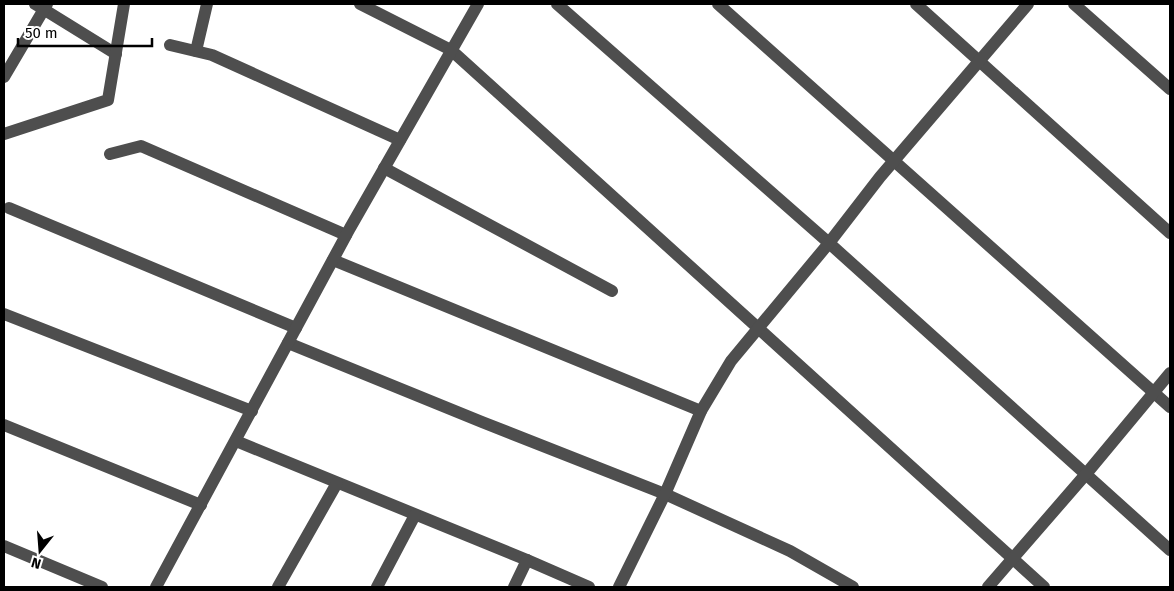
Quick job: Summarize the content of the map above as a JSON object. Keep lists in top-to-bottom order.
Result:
{
  "scale_bar": "50 m",
  "north": "bottom"
}
